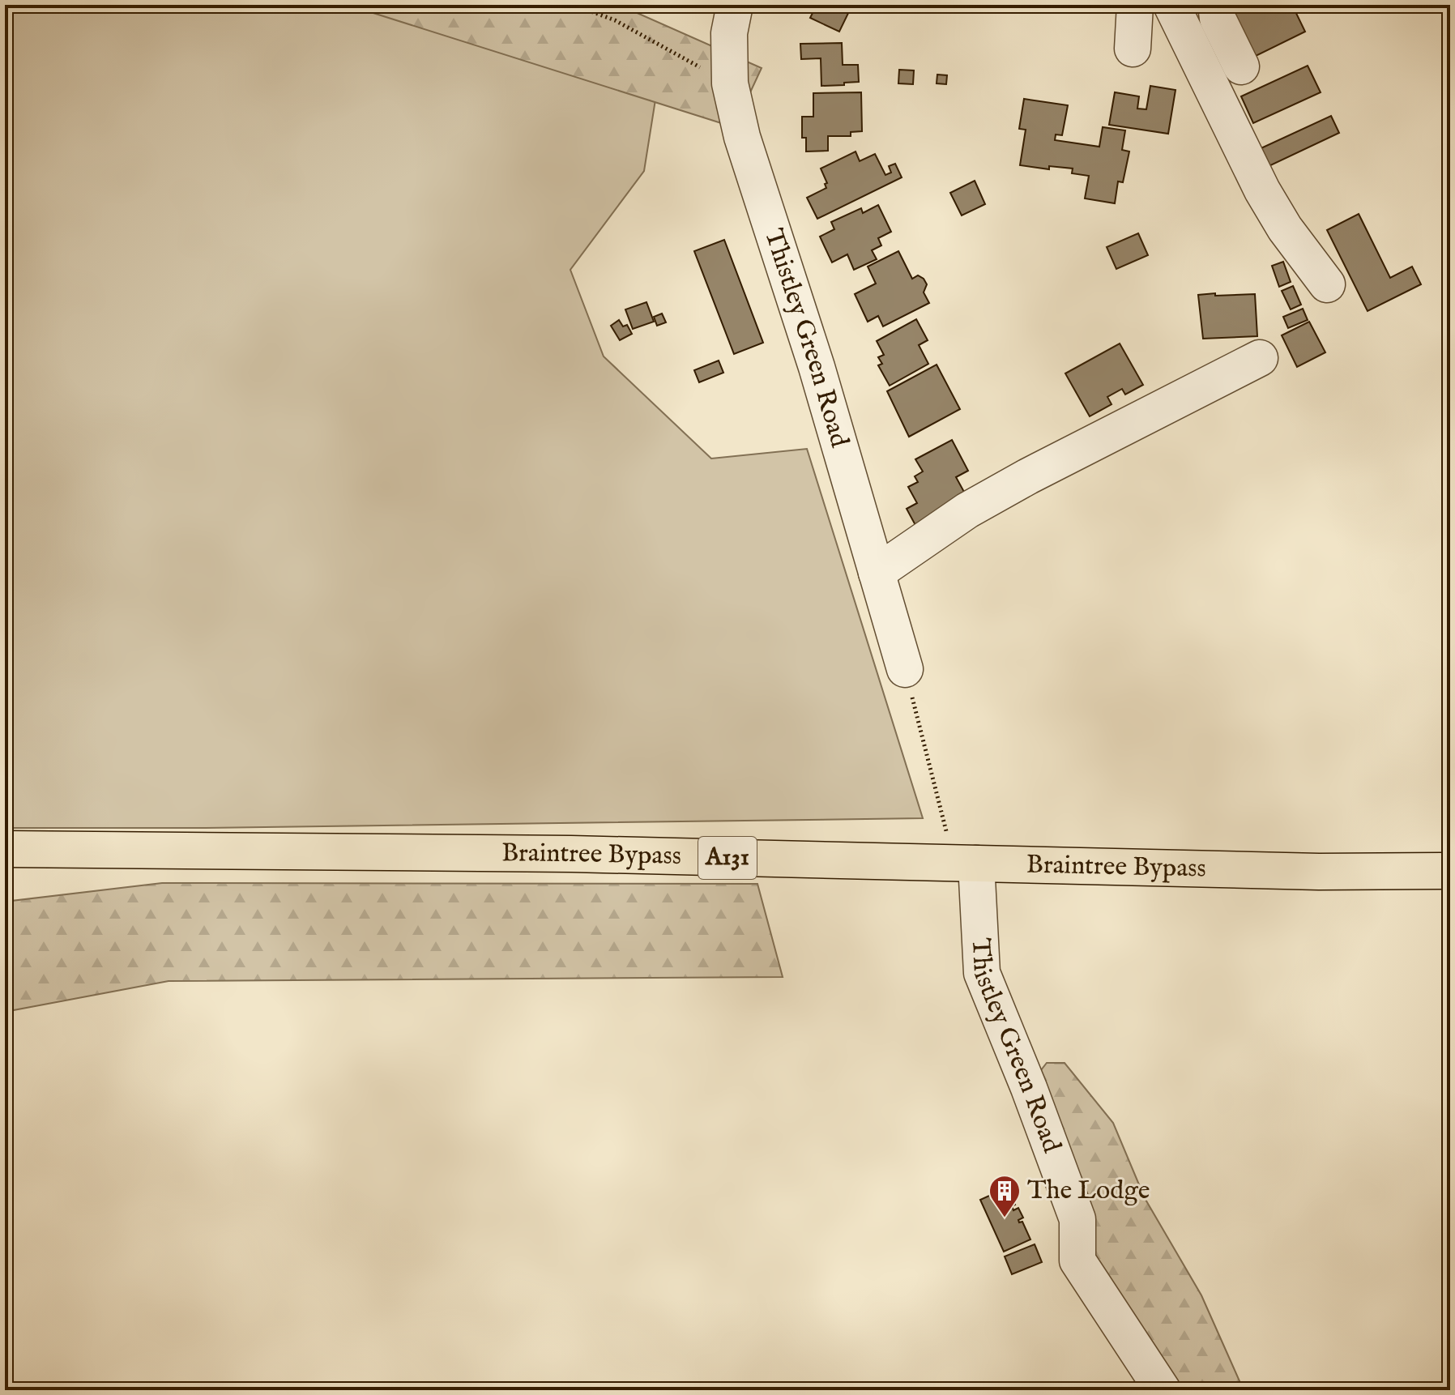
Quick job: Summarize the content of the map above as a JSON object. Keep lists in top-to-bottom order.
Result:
{
  "streets": {
    "highway": ["Braintree Bypass", "A131"],
    "street": ["Thistley Green Road"]
  },
  "crossings": [
    ["Thistley Green Road", "Braintree Bypass"]
  ],
  "places": {
    "building": ["The Lodge"]
  }
}
